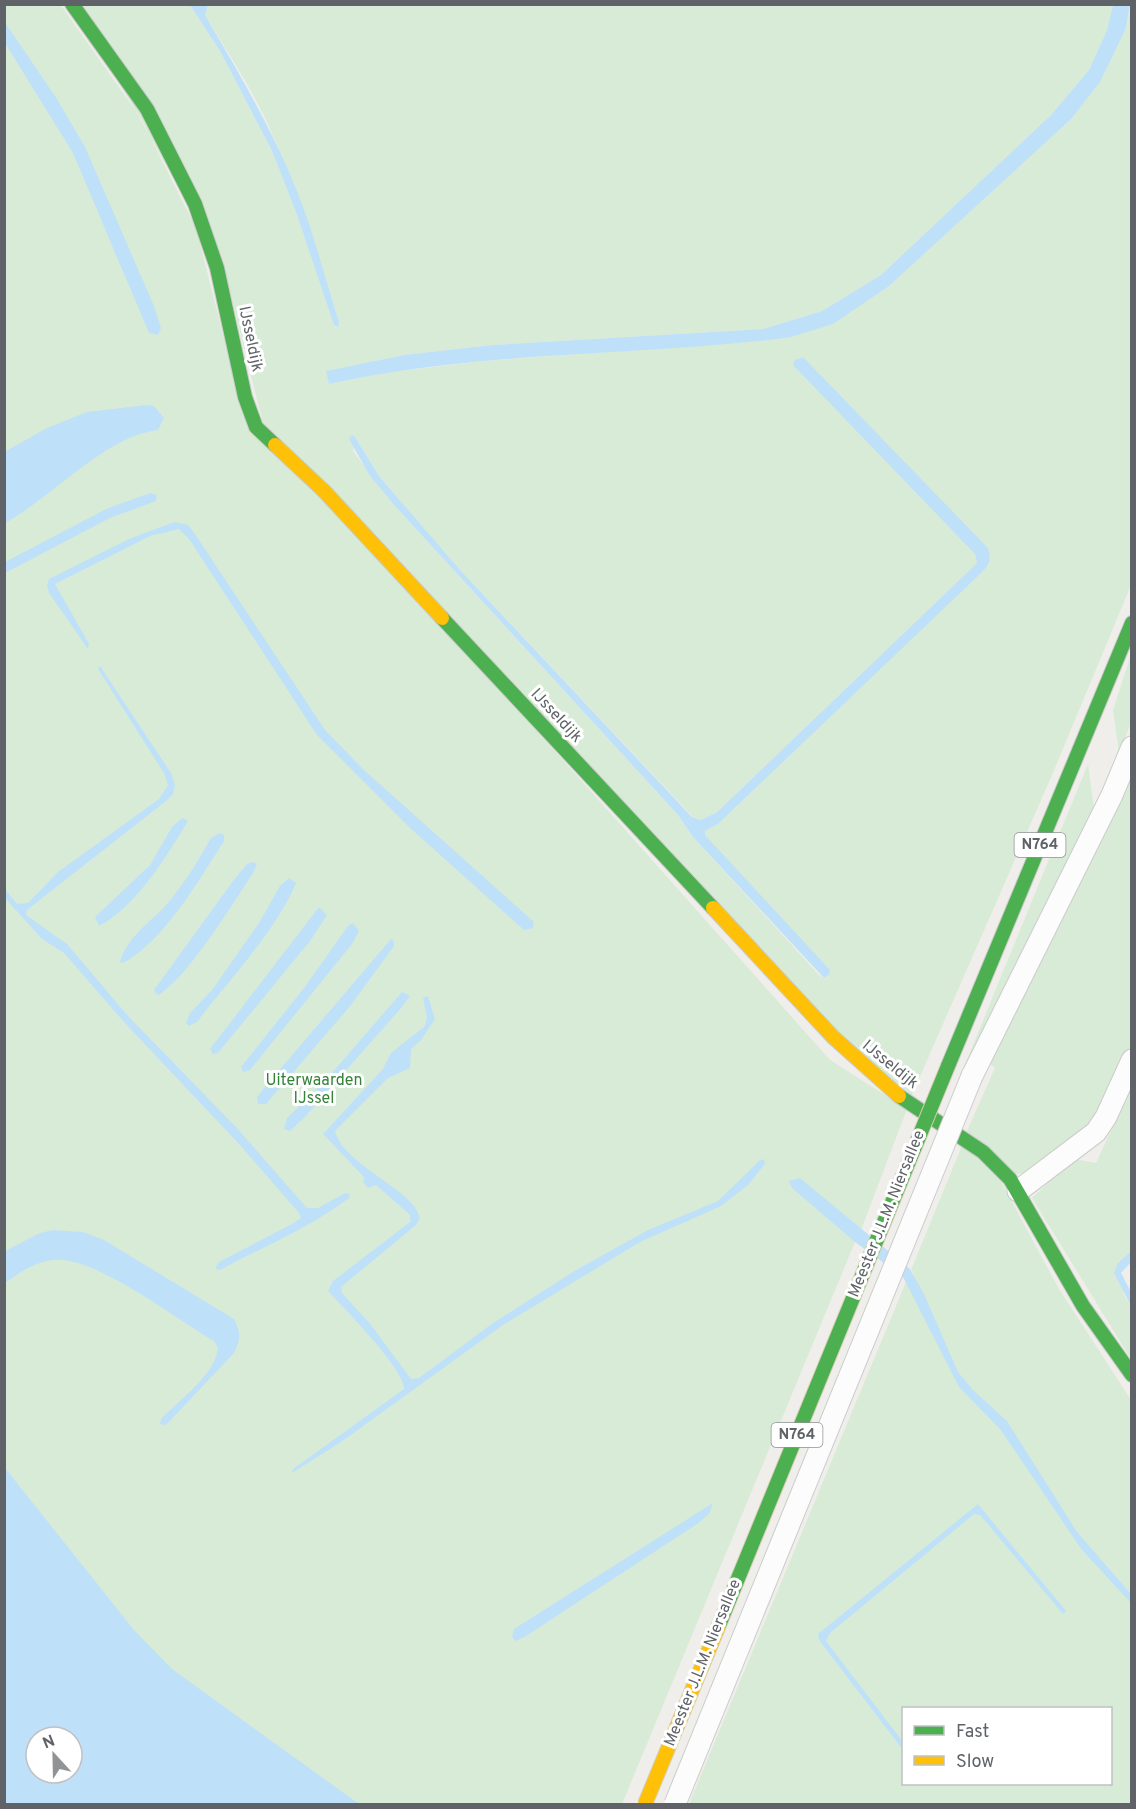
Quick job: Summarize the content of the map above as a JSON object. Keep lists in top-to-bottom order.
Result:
{
  "streets": {
    "street": ["IJsseldijk", "N764", "Meester J.L.M. Niersallee"]
  },
  "parks": ["Uiterwaarden IJssel"],
  "legend": ["Fast", "Slow"],
  "north": "top"
}
